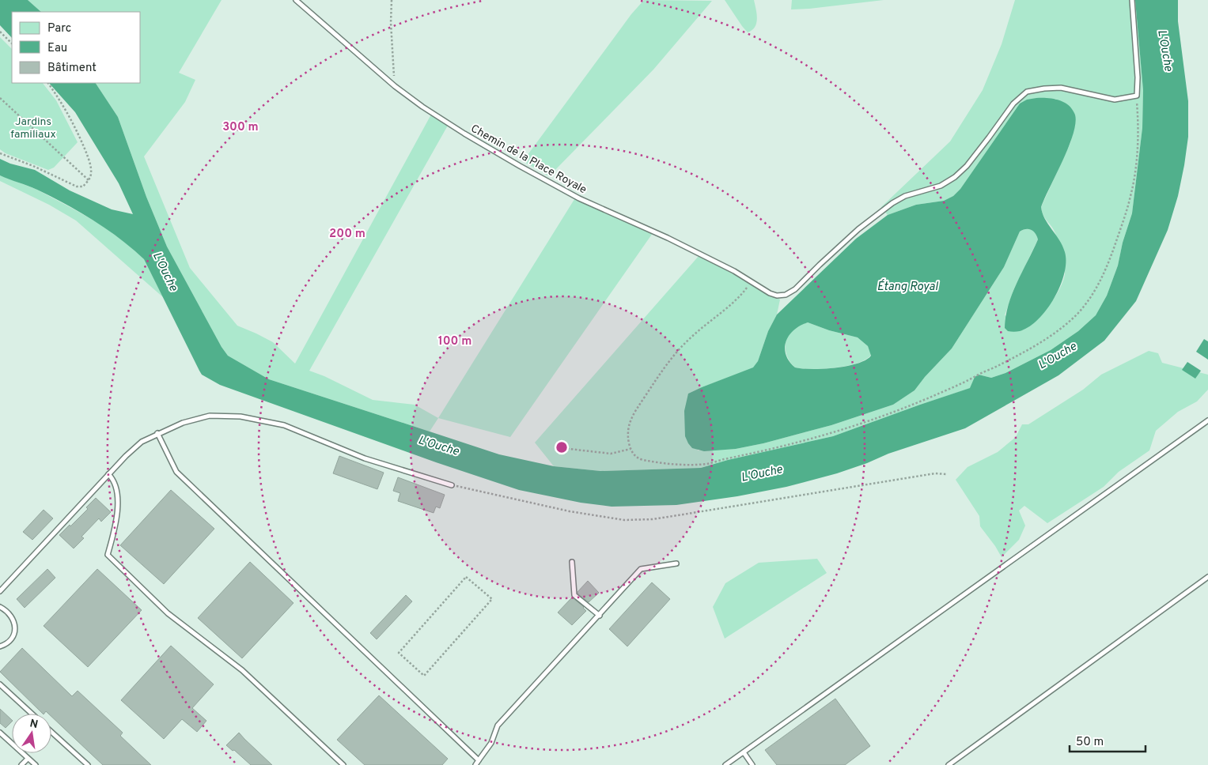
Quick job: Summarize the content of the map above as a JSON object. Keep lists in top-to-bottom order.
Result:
{
  "streets": {
    "lane": ["Chemin de la Place Royale"]
  },
  "water": ["L'Ouche", "Étang Royal"],
  "parks": ["Jardins familiaux"],
  "legend": ["Parc", "Eau", "Bâtiment"],
  "scale_bar": "50 m",
  "north": "top",
  "rings": ["300 m", "200 m", "100 m"]
}
